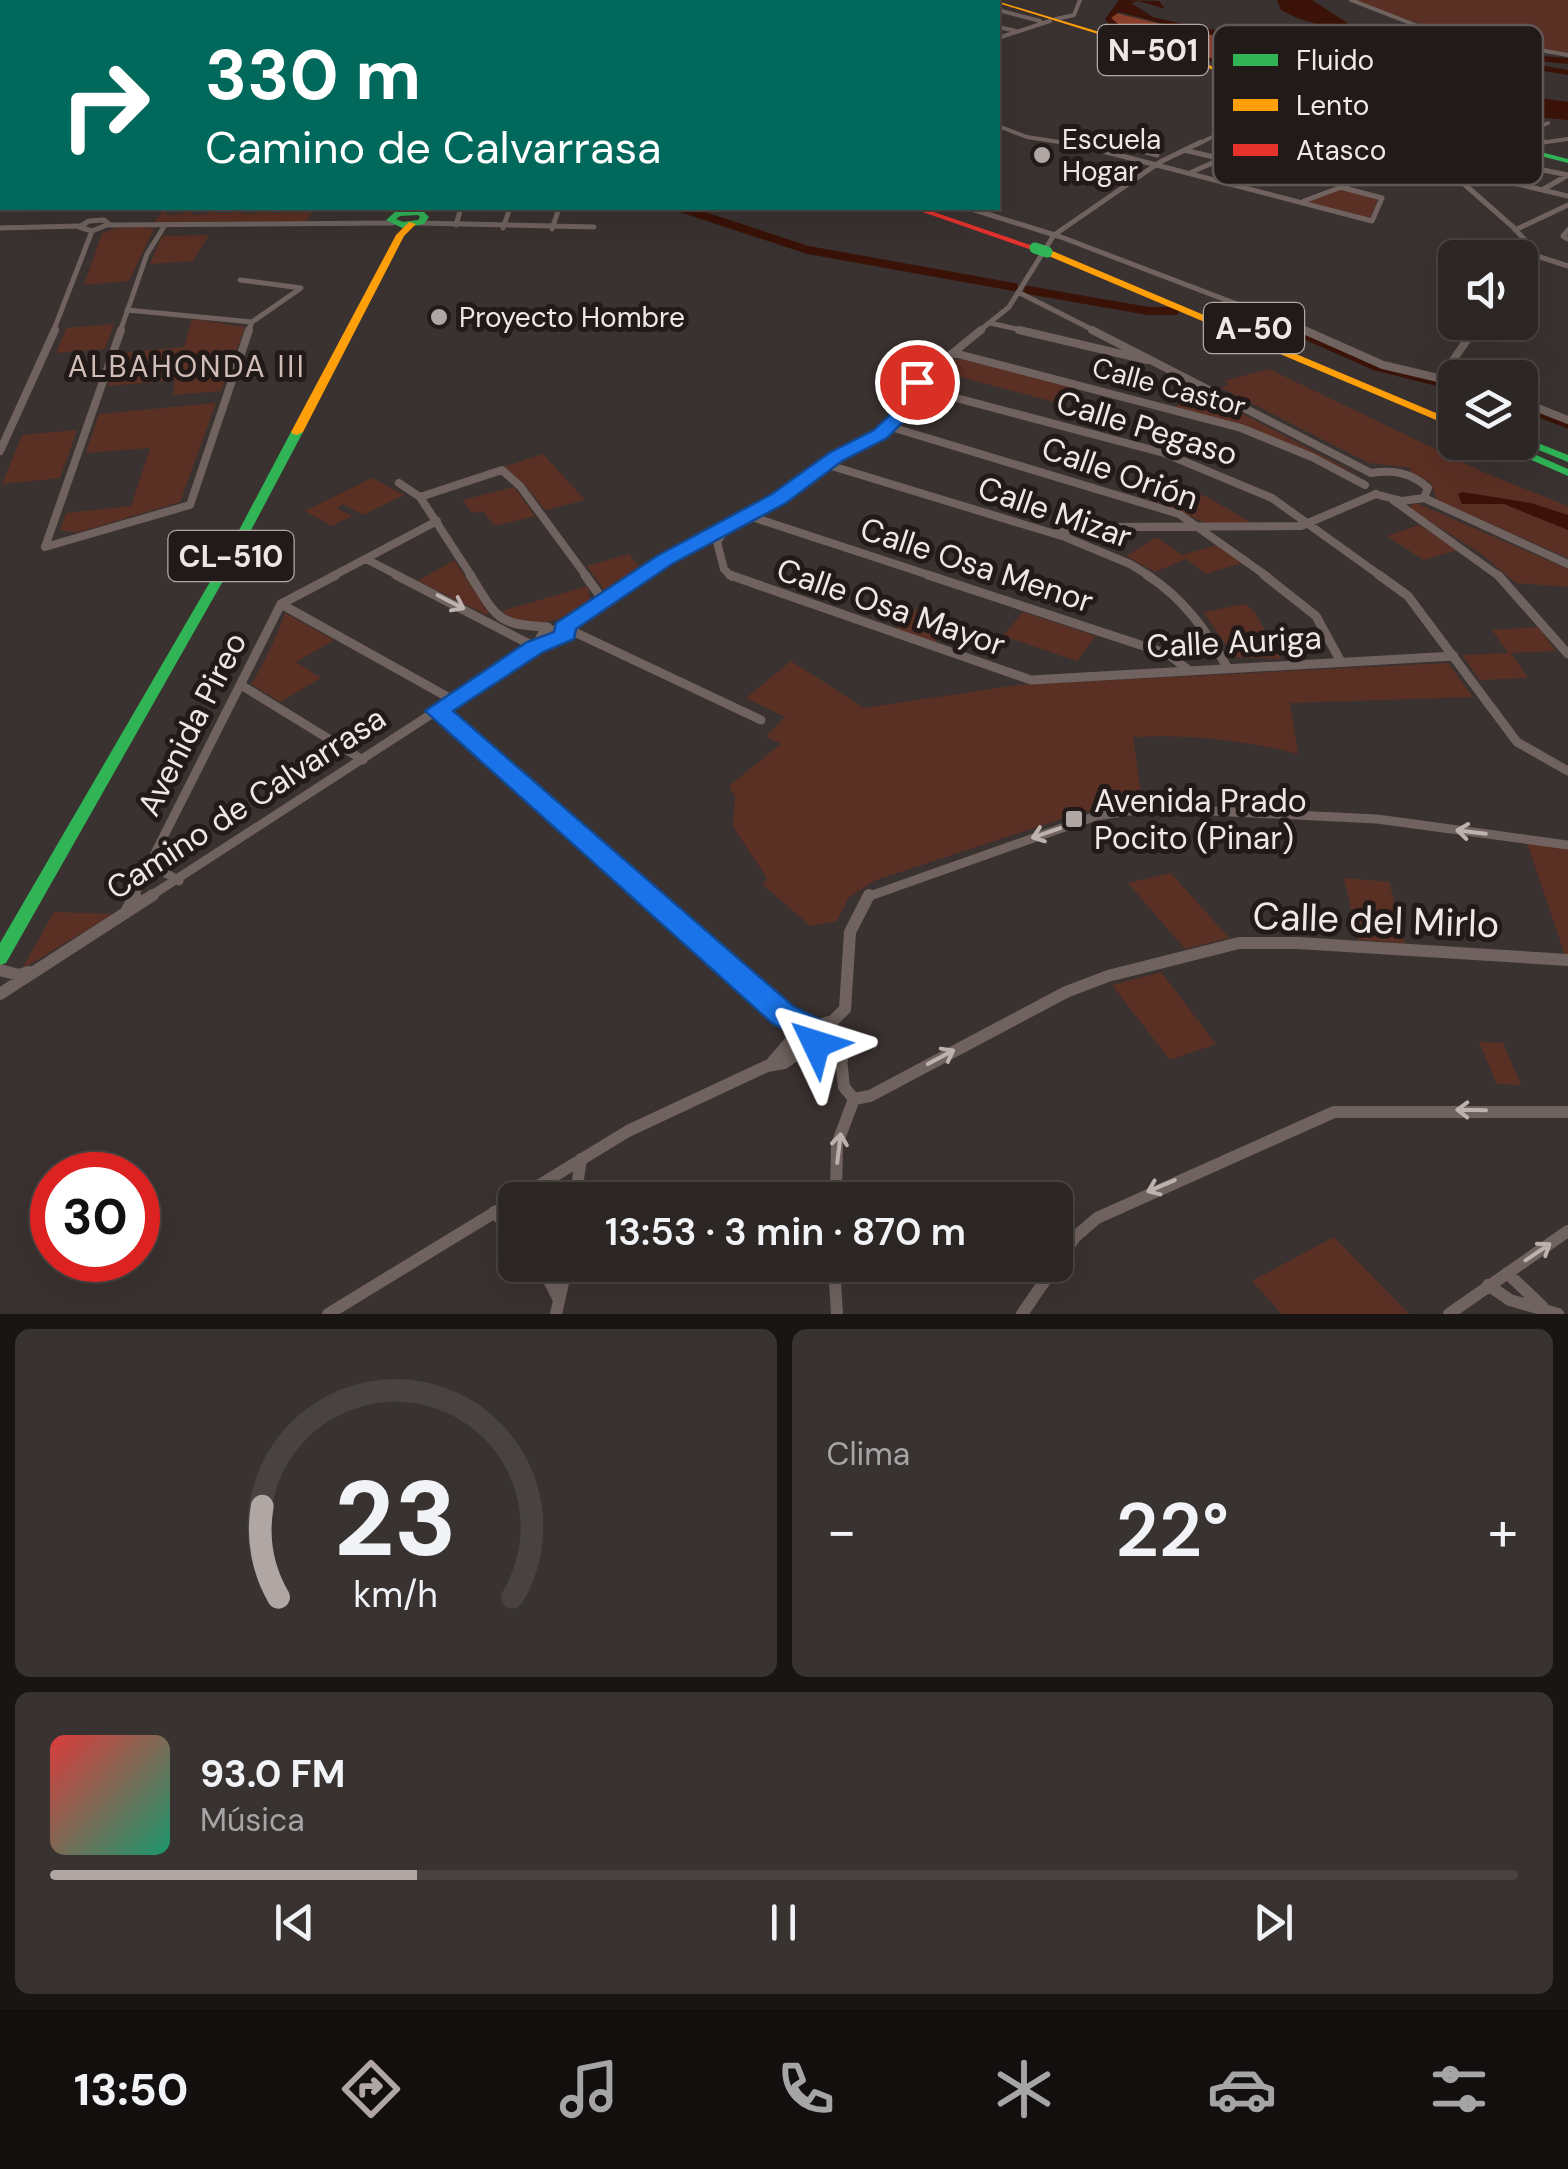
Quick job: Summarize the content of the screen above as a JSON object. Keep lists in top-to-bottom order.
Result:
{
  "streets": {
    "main road": ["N-501", "A-50", "CL-510"],
    "street": [
      "Calle Castor",
      "Calle Pegaso",
      "Calle Orión",
      "Calle Mizar",
      "Calle Osa Menor",
      "Calle Osa Mayor",
      "Calle Auriga",
      "Avenida Pireo",
      "Camino de Calvarrasa",
      "Calle del Mirlo"
    ]
  },
  "crossings": [
    ["Calle Pegaso", "Calle Auriga"],
    ["Calle Orión", "Calle Auriga"],
    ["Calle Mizar", "Calle Auriga"],
    ["Calle Osa Menor", "Calle Osa Mayor"],
    ["Calle Osa Menor", "Calle Auriga"],
    ["Calle Osa Mayor", "Calle Auriga"],
    ["Avenida Pireo", "Camino de Calvarrasa"]
  ],
  "one_way": ["Calle del Mirlo"],
  "districts": ["ALBAHONDA III"],
  "places": {
    "other": ["Escuela Hogar", "Proyecto Hombre"],
    "transit": ["Avenida Prado Pocito (Pinar)"]
  },
  "legend": ["Fluido", "Lento", "Atasco"],
  "page": {
    "turn": ["330 m", "Camino de Calvarrasa"],
    "limit": "30",
    "trip": "13:53 · 3 min · 870 m",
    "tile": "Clima",
    "heat": ["−", "22°", "+"],
    "song": ["93.0 FM", "Música"],
    "tabs": "13:50",
    "gauge": ["23", "km/h"]
  }
}
